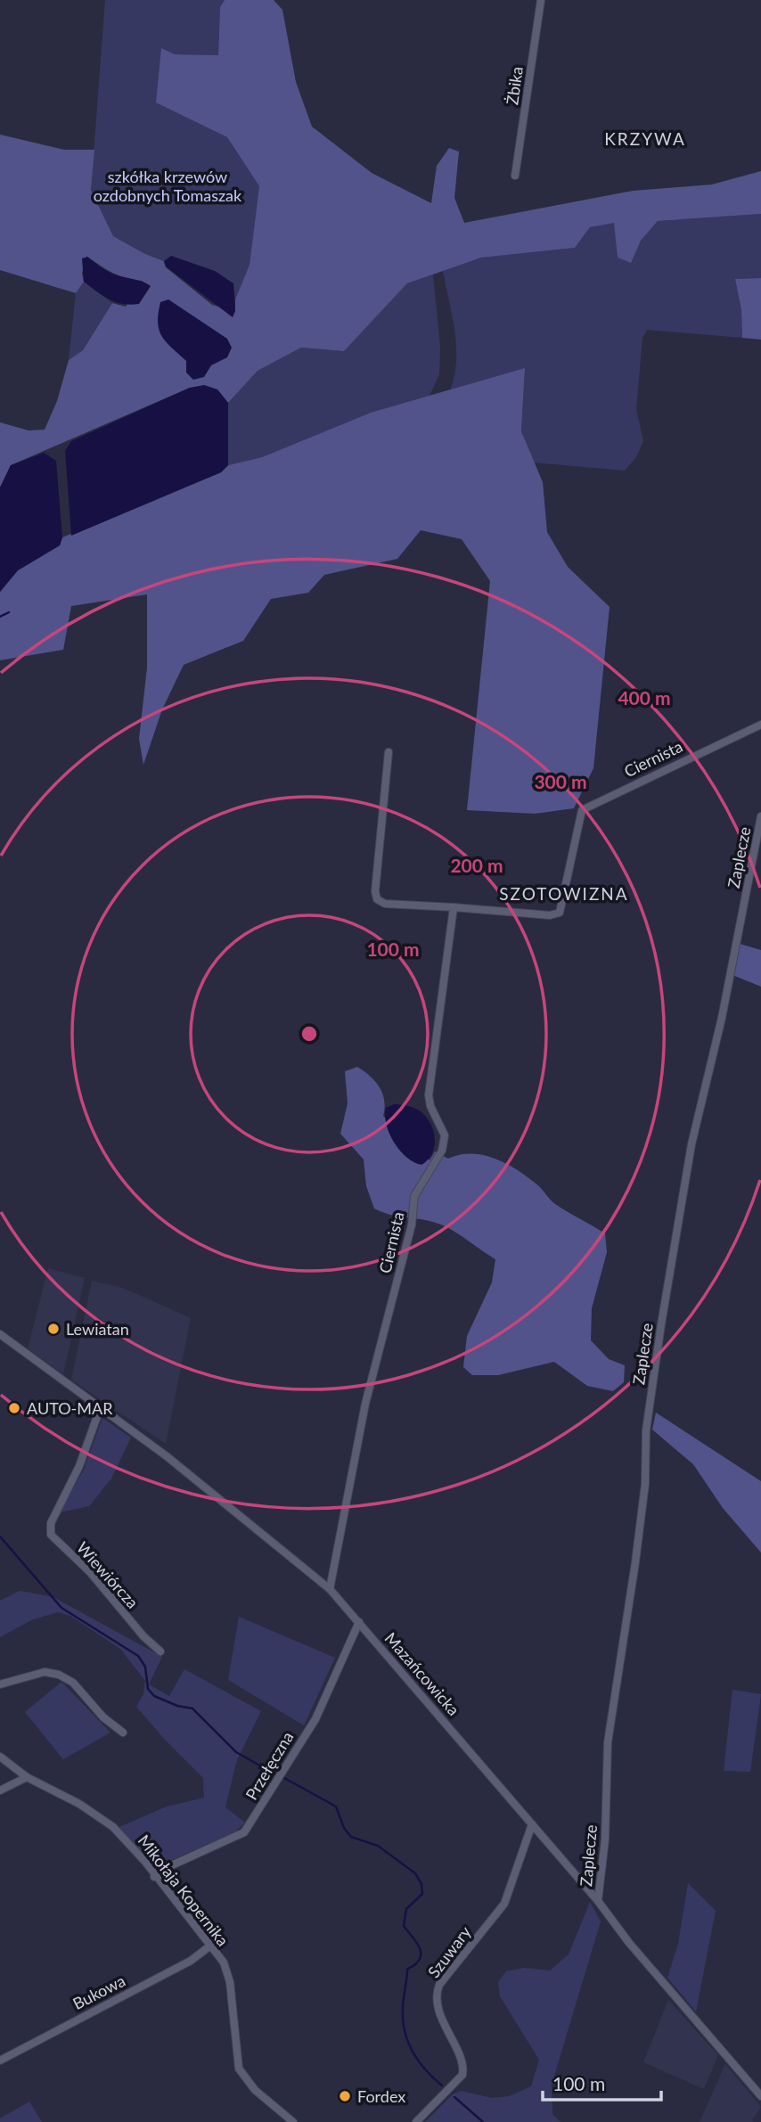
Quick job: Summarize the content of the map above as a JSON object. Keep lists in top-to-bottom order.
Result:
{
  "streets": {
    "street": [
      "Żbika",
      "Ciernista",
      "Zaplecze",
      "Wiewiórcza",
      "Mazańcowicka",
      "Przełęczna",
      "Mikołaja Kopernika",
      "Szuwary",
      "Bukowa"
    ]
  },
  "crossings": [
    ["Ciernista", "Mazańcowicka"],
    ["Zaplecze", "Mazańcowicka"],
    ["Wiewiórcza", "Mazańcowicka"],
    ["Mazańcowicka", "Przełęczna"],
    ["Mazańcowicka", "Szuwary"],
    ["Przełęczna", "Mikołaja Kopernika"],
    ["Mikołaja Kopernika", "Bukowa"]
  ],
  "districts": ["KRZYWA", "SZOTOWIZNA"],
  "parks": ["szkółka krzewów ozdobnych Tomaszak"],
  "places": ["Lewiatan", "AUTO-MAR", "Fordex"],
  "scale_bar": "100 m",
  "rings": [
    "400 m",
    "300 m",
    "200 m",
    "100 m"
  ]
}
